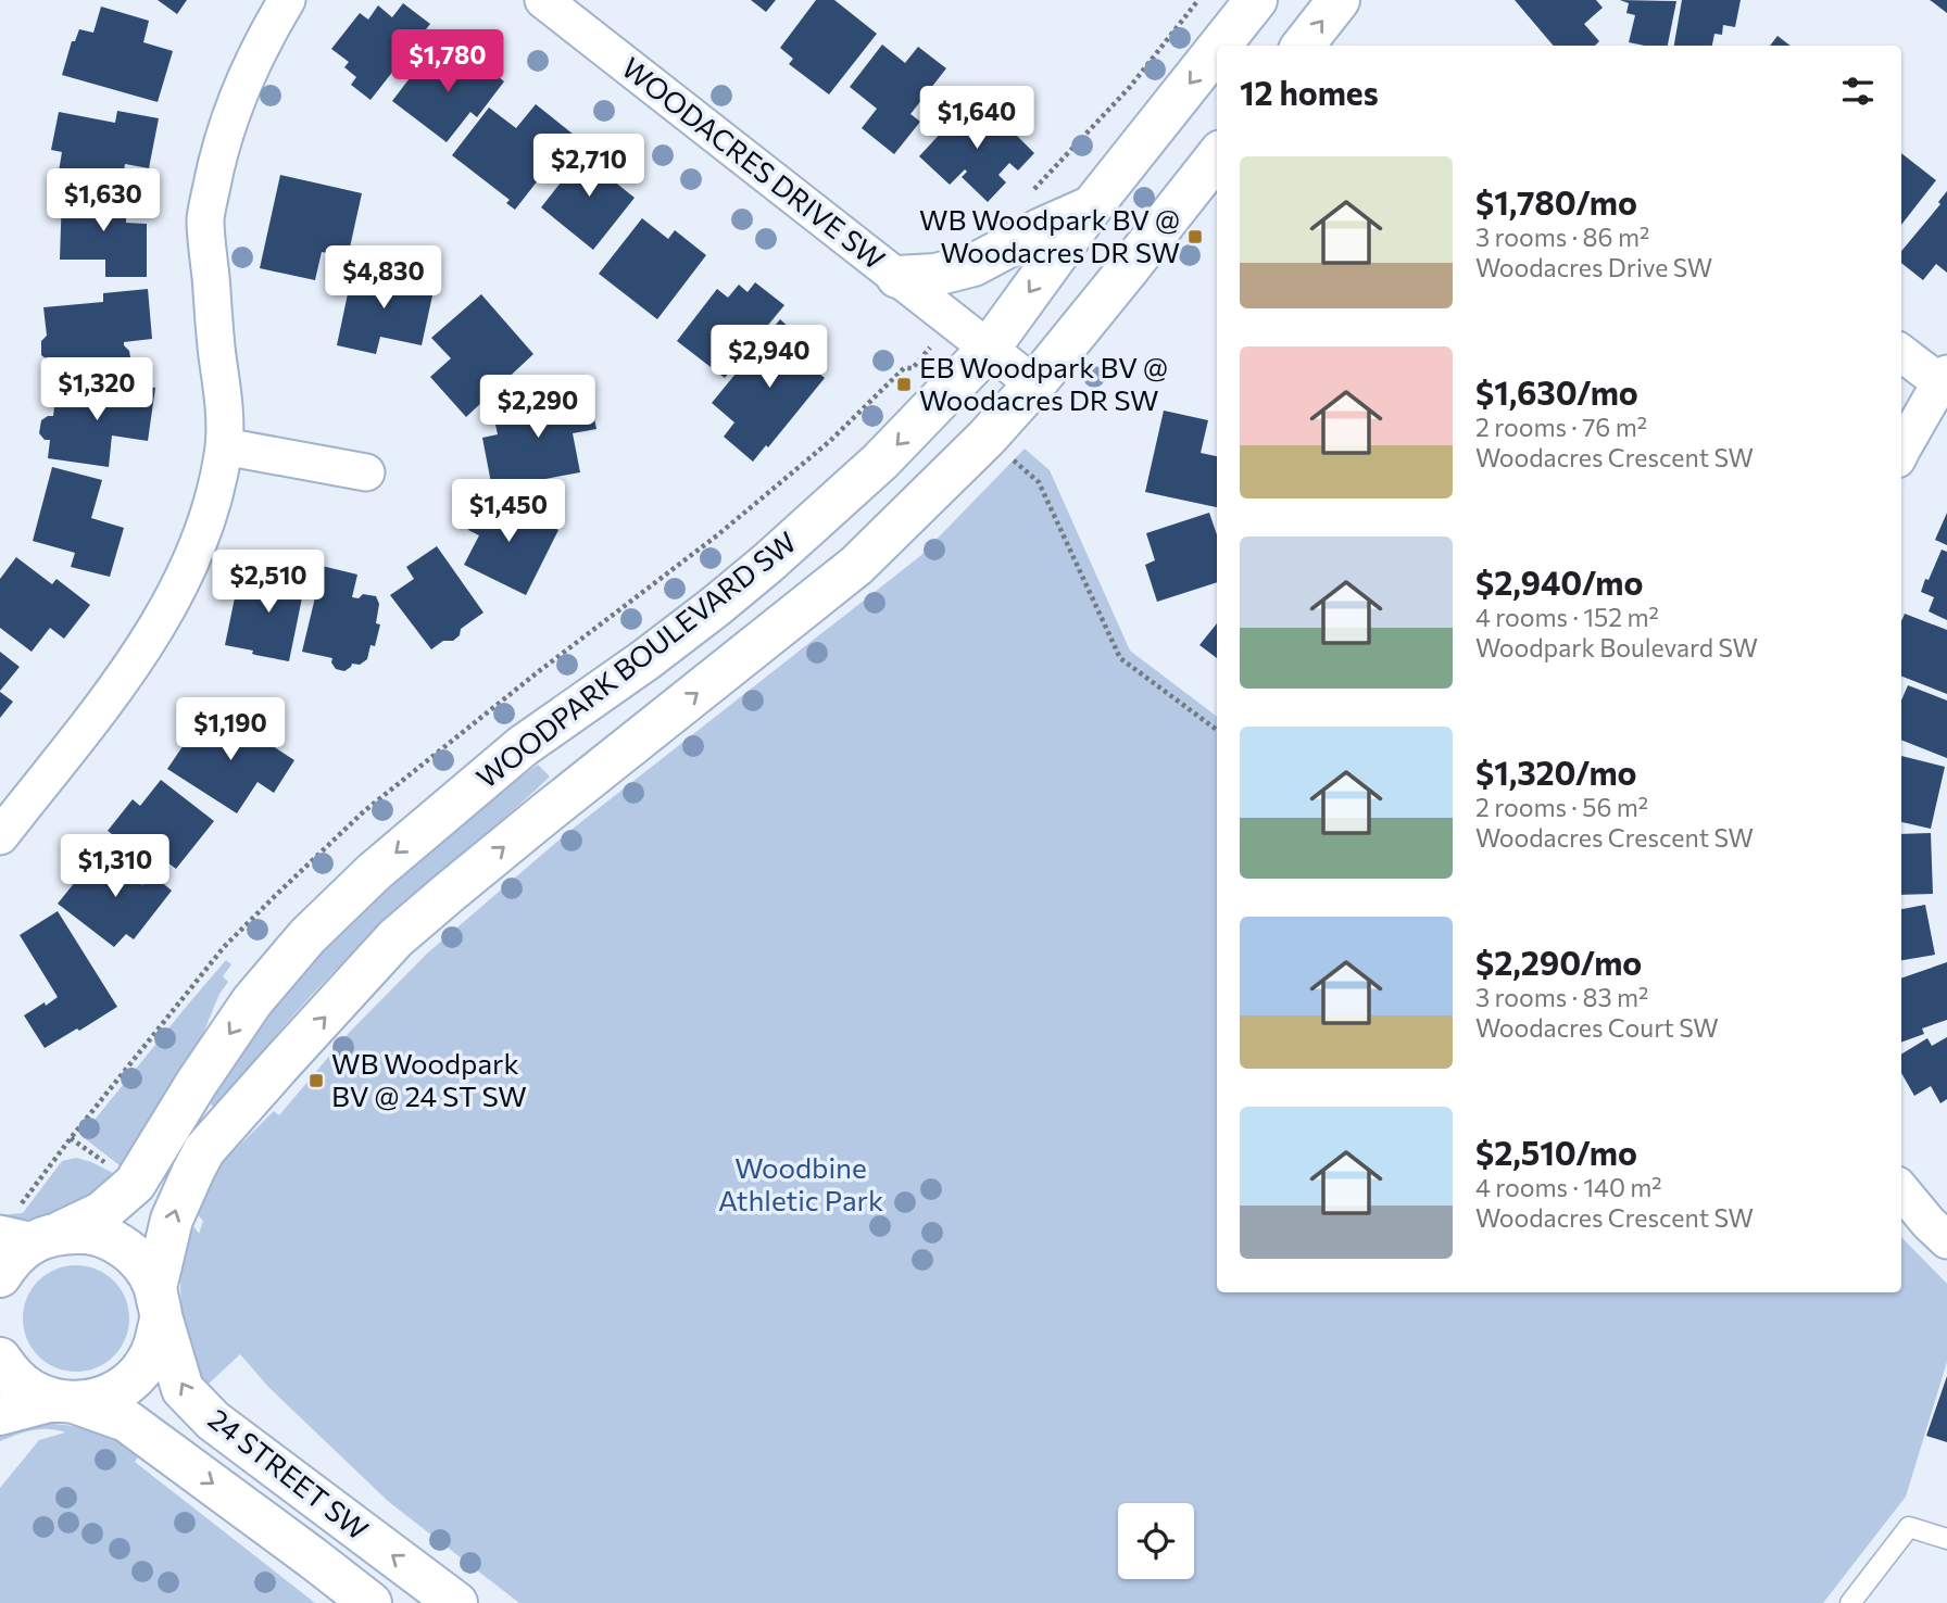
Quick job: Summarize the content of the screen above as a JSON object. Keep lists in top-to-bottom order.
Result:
{
  "streets": {
    "street": ["WOODACRES DRIVE SW", "WOODPARK BOULEVARD SW", "24 STREET SW"]
  },
  "crossings": [
    ["WOODACRES DRIVE SW", "WOODPARK BOULEVARD SW"]
  ],
  "parks": ["Woodbine Athletic Park"],
  "places": {
    "transit": ["WB Woodpark BV @ Woodacres DR SW", "EB Woodpark BV @ Woodacres DR SW", "WB Woodpark BV @ 24 ST SW"]
  },
  "page": {
    "price": [
      "$1,780",
      "$1,640",
      "$2,710",
      "$1,630",
      "$4,830",
      "$2,940",
      "$1,320",
      "$2,290",
      "$1,450",
      "$2,510",
      "$1,190",
      "$1,310"
    ],
    "heading": "12 homes",
    "list": [
      {
        "name": "$1,780/mo",
        "note": "3 rooms · 86 m² · Woodacres Drive SW"
      },
      {
        "name": "$1,630/mo",
        "note": "2 rooms · 76 m² · Woodacres Crescent SW"
      },
      {
        "name": "$2,940/mo",
        "note": "4 rooms · 152 m² · Woodpark Boulevard SW"
      },
      {
        "name": "$1,320/mo",
        "note": "2 rooms · 56 m² · Woodacres Crescent SW"
      },
      {
        "name": "$2,290/mo",
        "note": "3 rooms · 83 m² · Woodacres Court SW"
      },
      {
        "name": "$2,510/mo",
        "note": "4 rooms · 140 m² · Woodacres Crescent SW"
      }
    ]
  }
}
